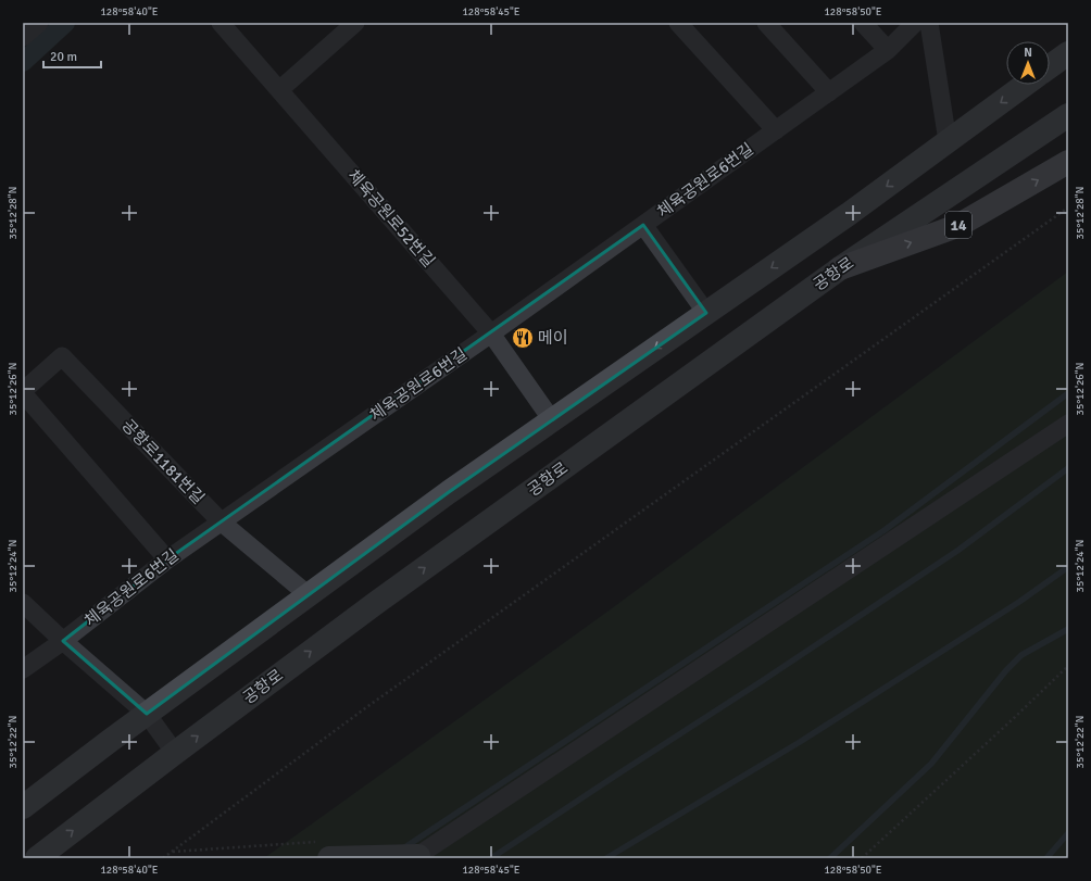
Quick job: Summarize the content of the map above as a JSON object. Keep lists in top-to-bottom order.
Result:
{
  "streets": {
    "main road": ["14", "공항로"],
    "street": ["체육공원로6번길", "체육공원로52번길", "공항로1181번길"]
  },
  "crossings": [
    ["체육공원로6번길", "체육공원로52번길"],
    ["체육공원로6번길", "공항로1181번길"],
    ["14", "공항로"]
  ],
  "places": {
    "restaurant": ["메이"]
  },
  "scale_bar": "20 m",
  "north": "top",
  "coordinates": [
    "128°58'40\"E",
    "128°58'45\"E",
    "128°58'50\"E",
    "35°12'28\"N",
    "35°12'26\"N",
    "35°12'24\"N",
    "35°12'22\"N"
  ]
}
